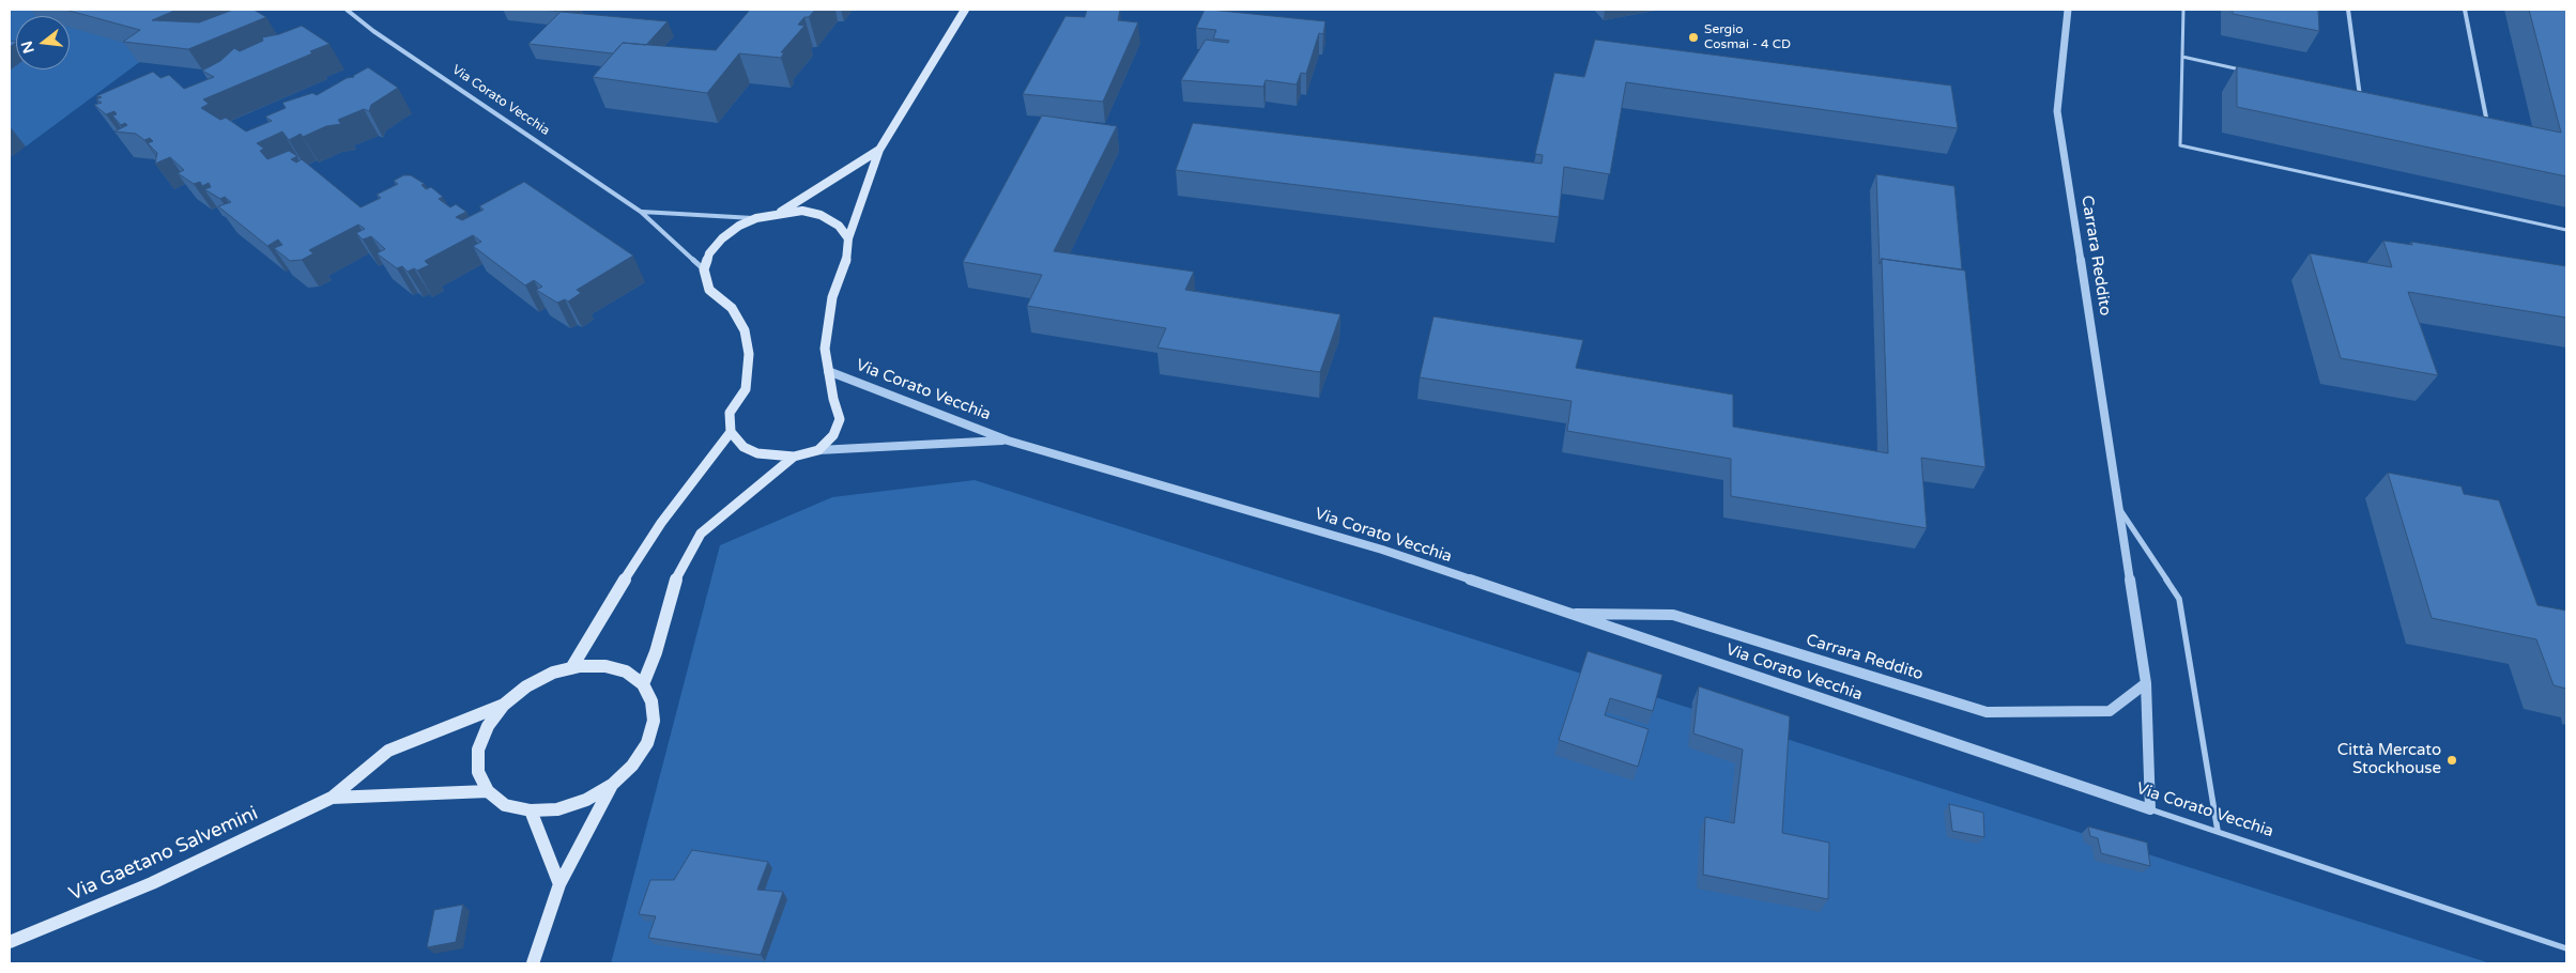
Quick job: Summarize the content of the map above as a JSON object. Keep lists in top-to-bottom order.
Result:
{
  "streets": {
    "main road": ["Via Gaetano Salvemini"],
    "street": ["Via Corato Vecchia", "Carrara Reddito"]
  },
  "crossings": [
    ["Via Corato Vecchia", "Carrara Reddito"]
  ],
  "places": ["Sergio Cosmai - 4 CD", "Città Mercato Stockhouse"],
  "north": "left"
}
